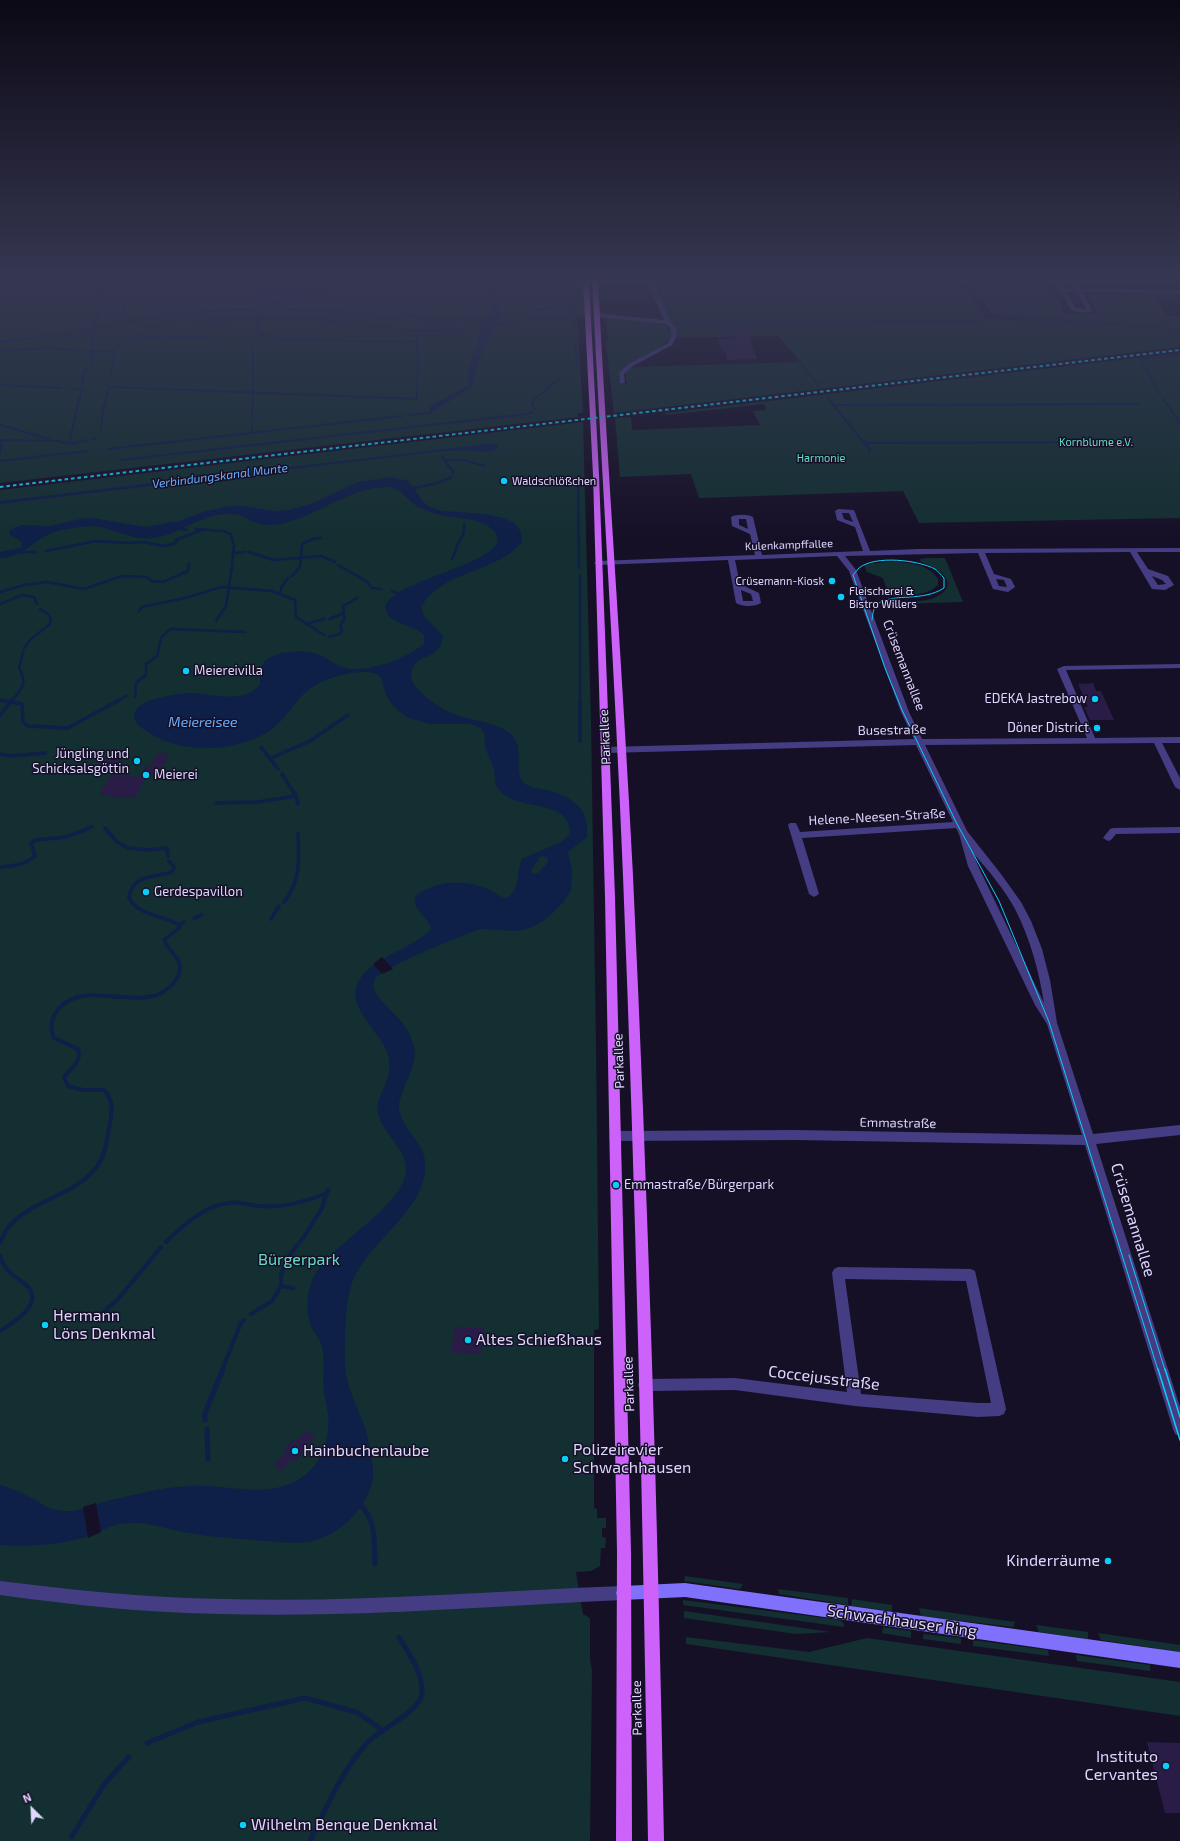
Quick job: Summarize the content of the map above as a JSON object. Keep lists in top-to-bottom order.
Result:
{
  "streets": {
    "main road": ["Parkallee", "Schwachhauser Ring"],
    "street": [
      "Kulenkampffallee",
      "Crüsemannallee",
      "Busestraße",
      "Helene-Neesen-Straße",
      "Emmastraße",
      "Coccejusstraße"
    ]
  },
  "crossings": [
    ["Kulenkampffallee", "Crüsemannallee"],
    ["Kulenkampffallee", "Parkallee"],
    ["Crüsemannallee", "Busestraße"],
    ["Crüsemannallee", "Helene-Neesen-Straße"],
    ["Crüsemannallee", "Emmastraße"],
    ["Busestraße", "Parkallee"],
    ["Parkallee", "Emmastraße"],
    ["Parkallee", "Coccejusstraße"],
    ["Parkallee", "Schwachhauser Ring"]
  ],
  "water": ["Verbindungskanal Munte", "Meiereisee"],
  "parks": ["Kornblume e.V.", "Harmonie", "Bürgerpark"],
  "places": [
    "Waldschlößchen",
    "Crüsemann-Kiosk",
    "Fleischerei & Bistro Willers",
    "Meiereivilla",
    "EDEKA Jastrebow",
    "Döner District",
    "Jüngling und Schicksalsgöttin",
    "Meierei",
    "Gerdespavillon",
    "Emmastraße/Bürgerpark",
    "Hermann Löns Denkmal",
    "Altes Schießhaus",
    "Hainbuchenlaube",
    "Polizeirevier Schwachhausen",
    "Kinderräume",
    "Instituto Cervantes",
    "Wilhelm Benque Denkmal"
  ],
  "north": "top left"
}
